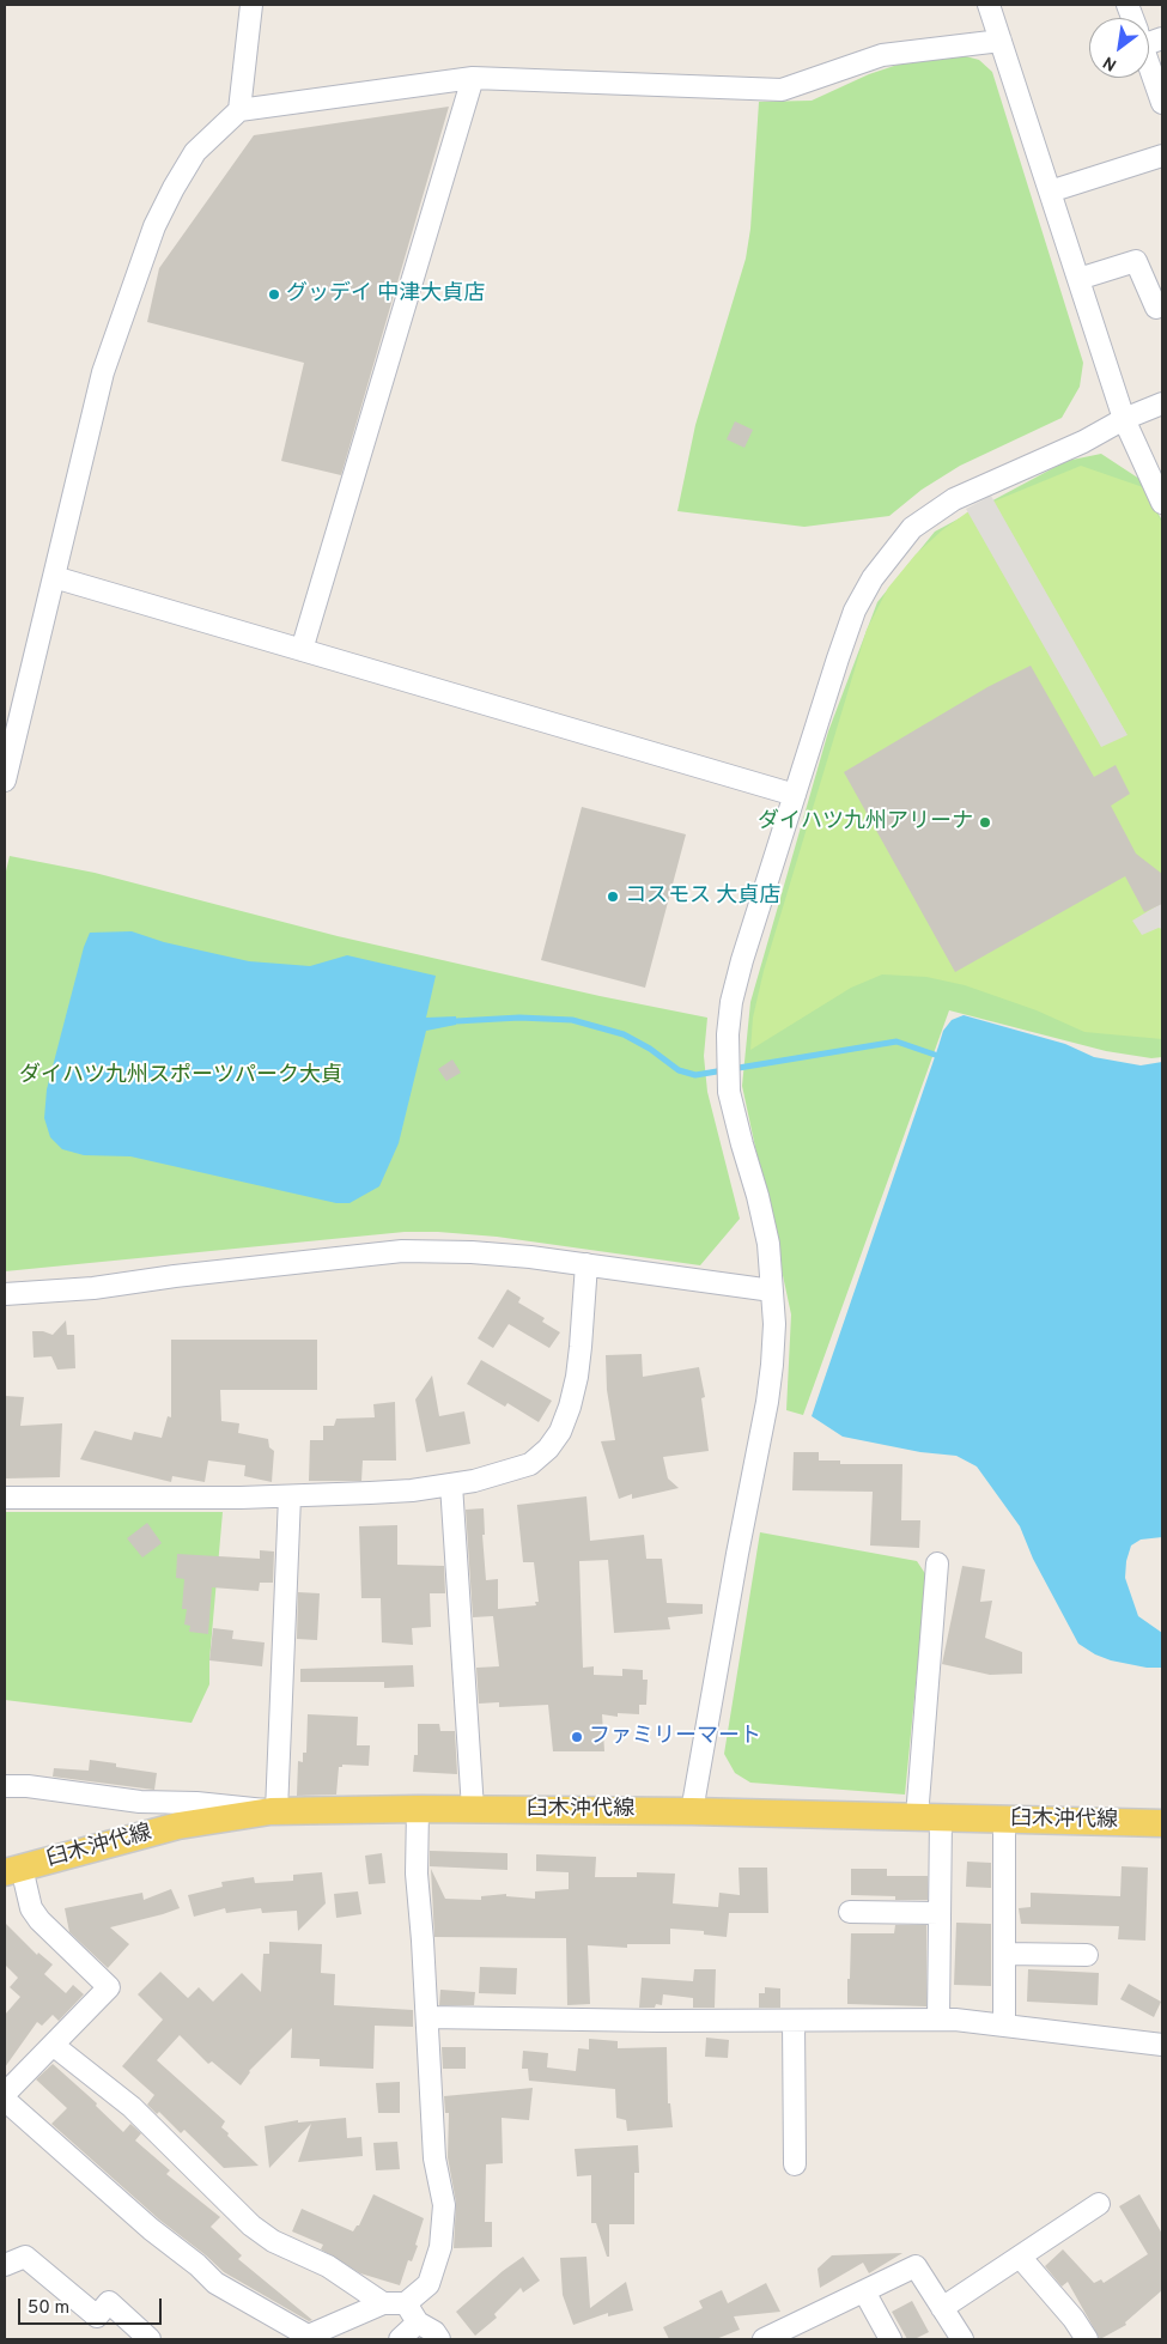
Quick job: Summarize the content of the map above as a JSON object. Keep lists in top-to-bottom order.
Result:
{
  "streets": {
    "main road": ["臼木沖代線"]
  },
  "parks": ["ダイハツ九州スポーツパーク大貞"],
  "places": [
    "グッデイ 中津大貞店",
    "ダイハツ九州アリーナ",
    "コスモス 大貞店",
    "ファミリーマート"
  ],
  "scale_bar": "50 m",
  "north": "bottom left"
}
